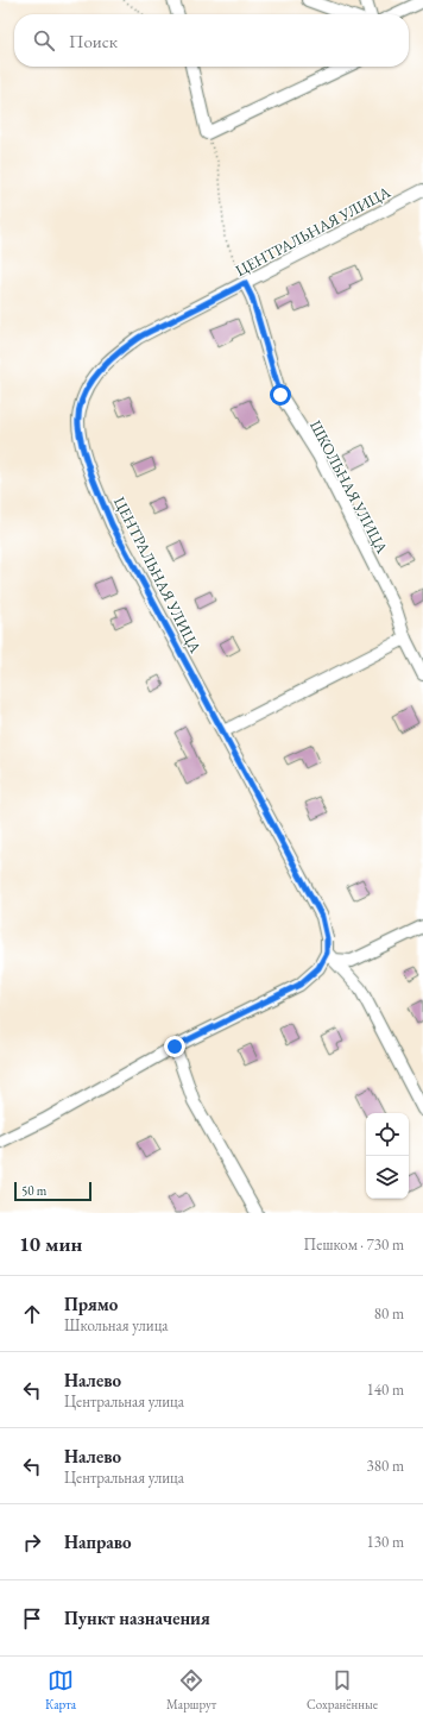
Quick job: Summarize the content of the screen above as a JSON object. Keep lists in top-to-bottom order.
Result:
{
  "streets": {
    "street": ["ЦЕНТРАЛЬНАЯ УЛИЦА", "ШКОЛЬНАЯ УЛИЦА"]
  },
  "crossings": [
    ["ЦЕНТРАЛЬНАЯ УЛИЦА", "ШКОЛЬНАЯ УЛИЦА"]
  ],
  "scale_bar": "50 m",
  "page": {
    "search": "Поиск",
    "scale": "50 m",
    "heading": ["10 мин", "Пешком · 730 m"],
    "list": [
      ["Прямо", "Школьная улица", "80 m"],
      ["Налево", "Центральная улица", "140 m"],
      ["Налево", "Центральная улица", "380 m"],
      ["Направо", "130 m"],
      "Пункт назначения"
    ],
    "nav": ["Карта", "Маршрут", "Сохранённые"]
  }
}
